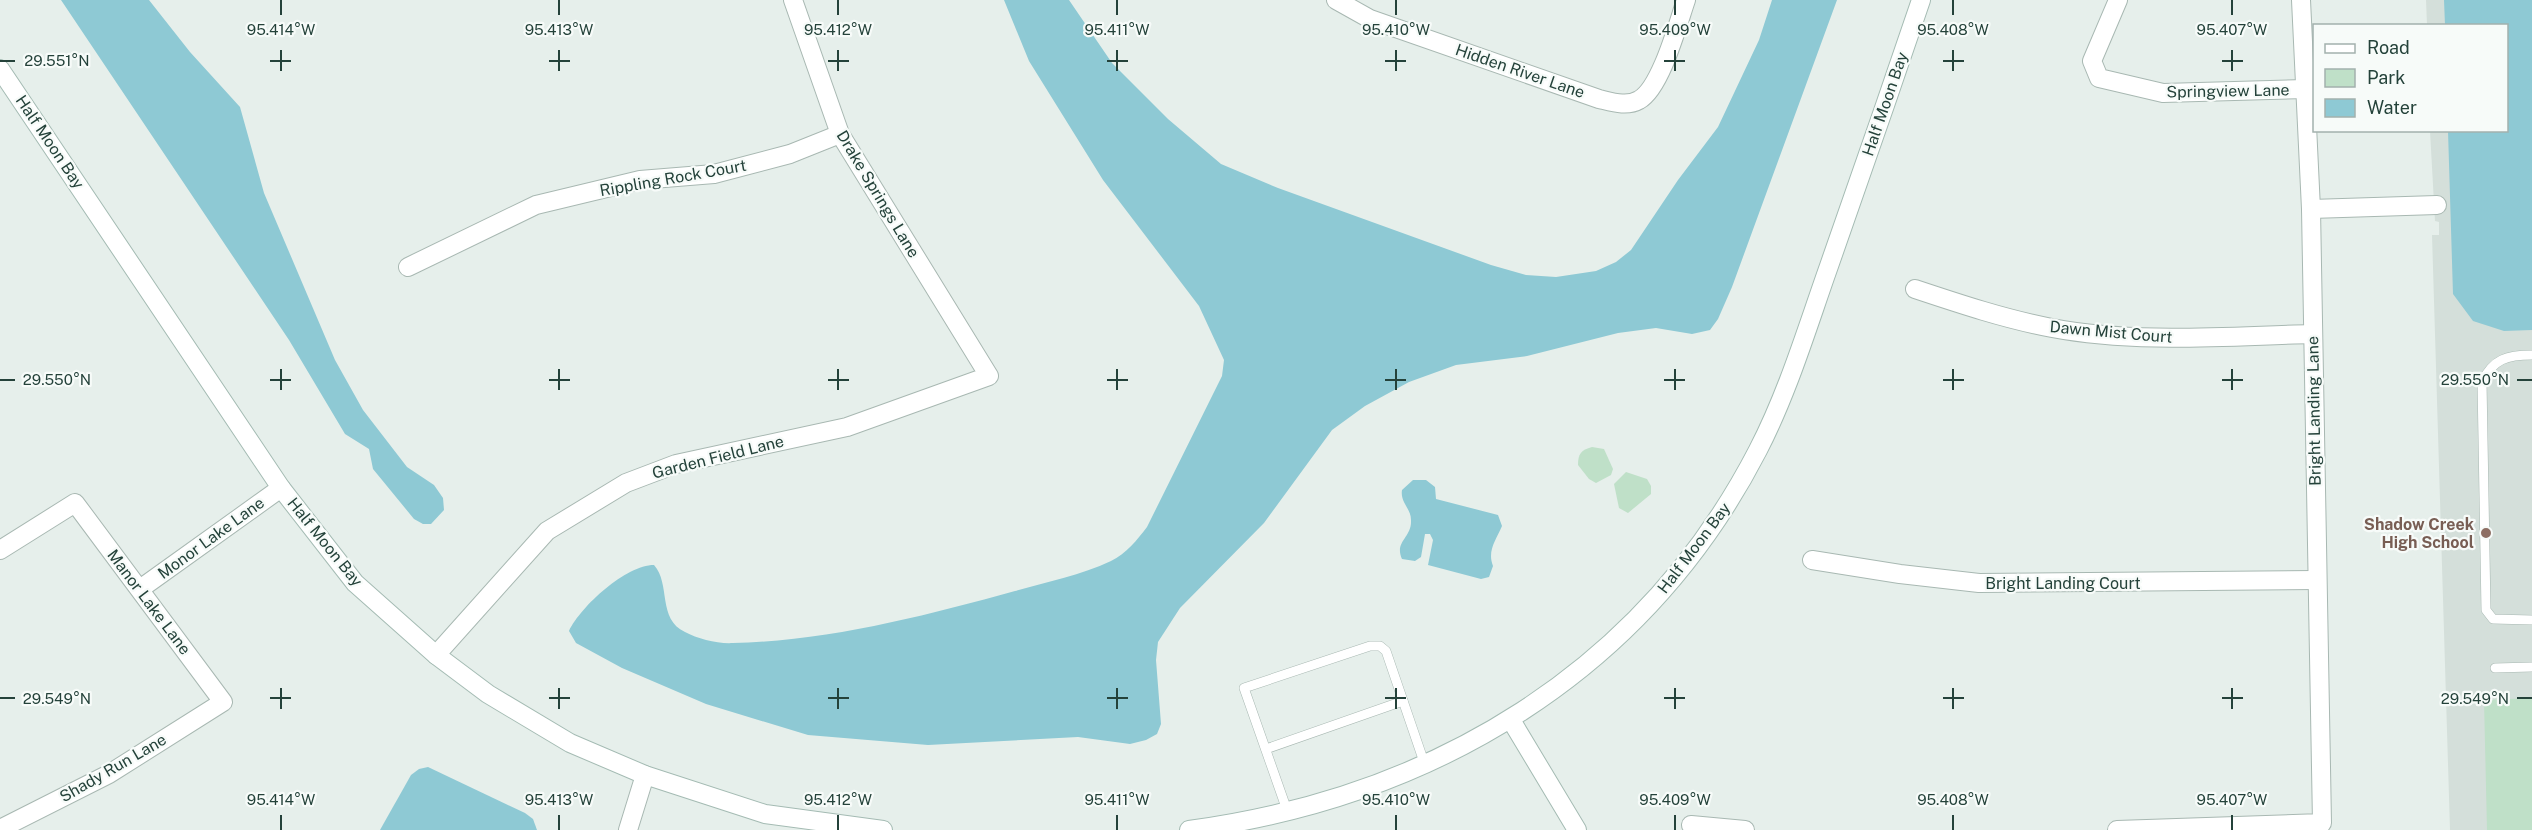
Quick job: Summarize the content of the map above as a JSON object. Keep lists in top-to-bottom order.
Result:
{
  "streets": {
    "street": [
      "Hidden River Lane",
      "Springview Lane",
      "Half Moon Bay",
      "Rippling Rock Court",
      "Drake Springs Lane",
      "Dawn Mist Court",
      "Bright Landing Lane",
      "Garden Field Lane",
      "Monor Lake Lane",
      "Bright Landing Court",
      "Manor Lake Lane",
      "Shady Run Lane"
    ]
  },
  "crossings": [
    ["Springview Lane", "Bright Landing Lane"],
    ["Half Moon Bay", "Garden Field Lane"],
    ["Half Moon Bay", "Monor Lake Lane"],
    ["Rippling Rock Court", "Drake Springs Lane"],
    ["Drake Springs Lane", "Garden Field Lane"],
    ["Dawn Mist Court", "Bright Landing Lane"],
    ["Bright Landing Lane", "Bright Landing Court"],
    ["Monor Lake Lane", "Manor Lake Lane"],
    ["Manor Lake Lane", "Shady Run Lane"]
  ],
  "places": ["Shadow Creek High School"],
  "legend": ["Road", "Park", "Water"],
  "coordinates": [
    "95.414°W",
    "95.413°W",
    "95.412°W",
    "95.411°W",
    "95.410°W",
    "95.409°W",
    "95.408°W",
    "95.407°W",
    "29.551°N",
    "29.550°N",
    "29.549°N"
  ]
}
